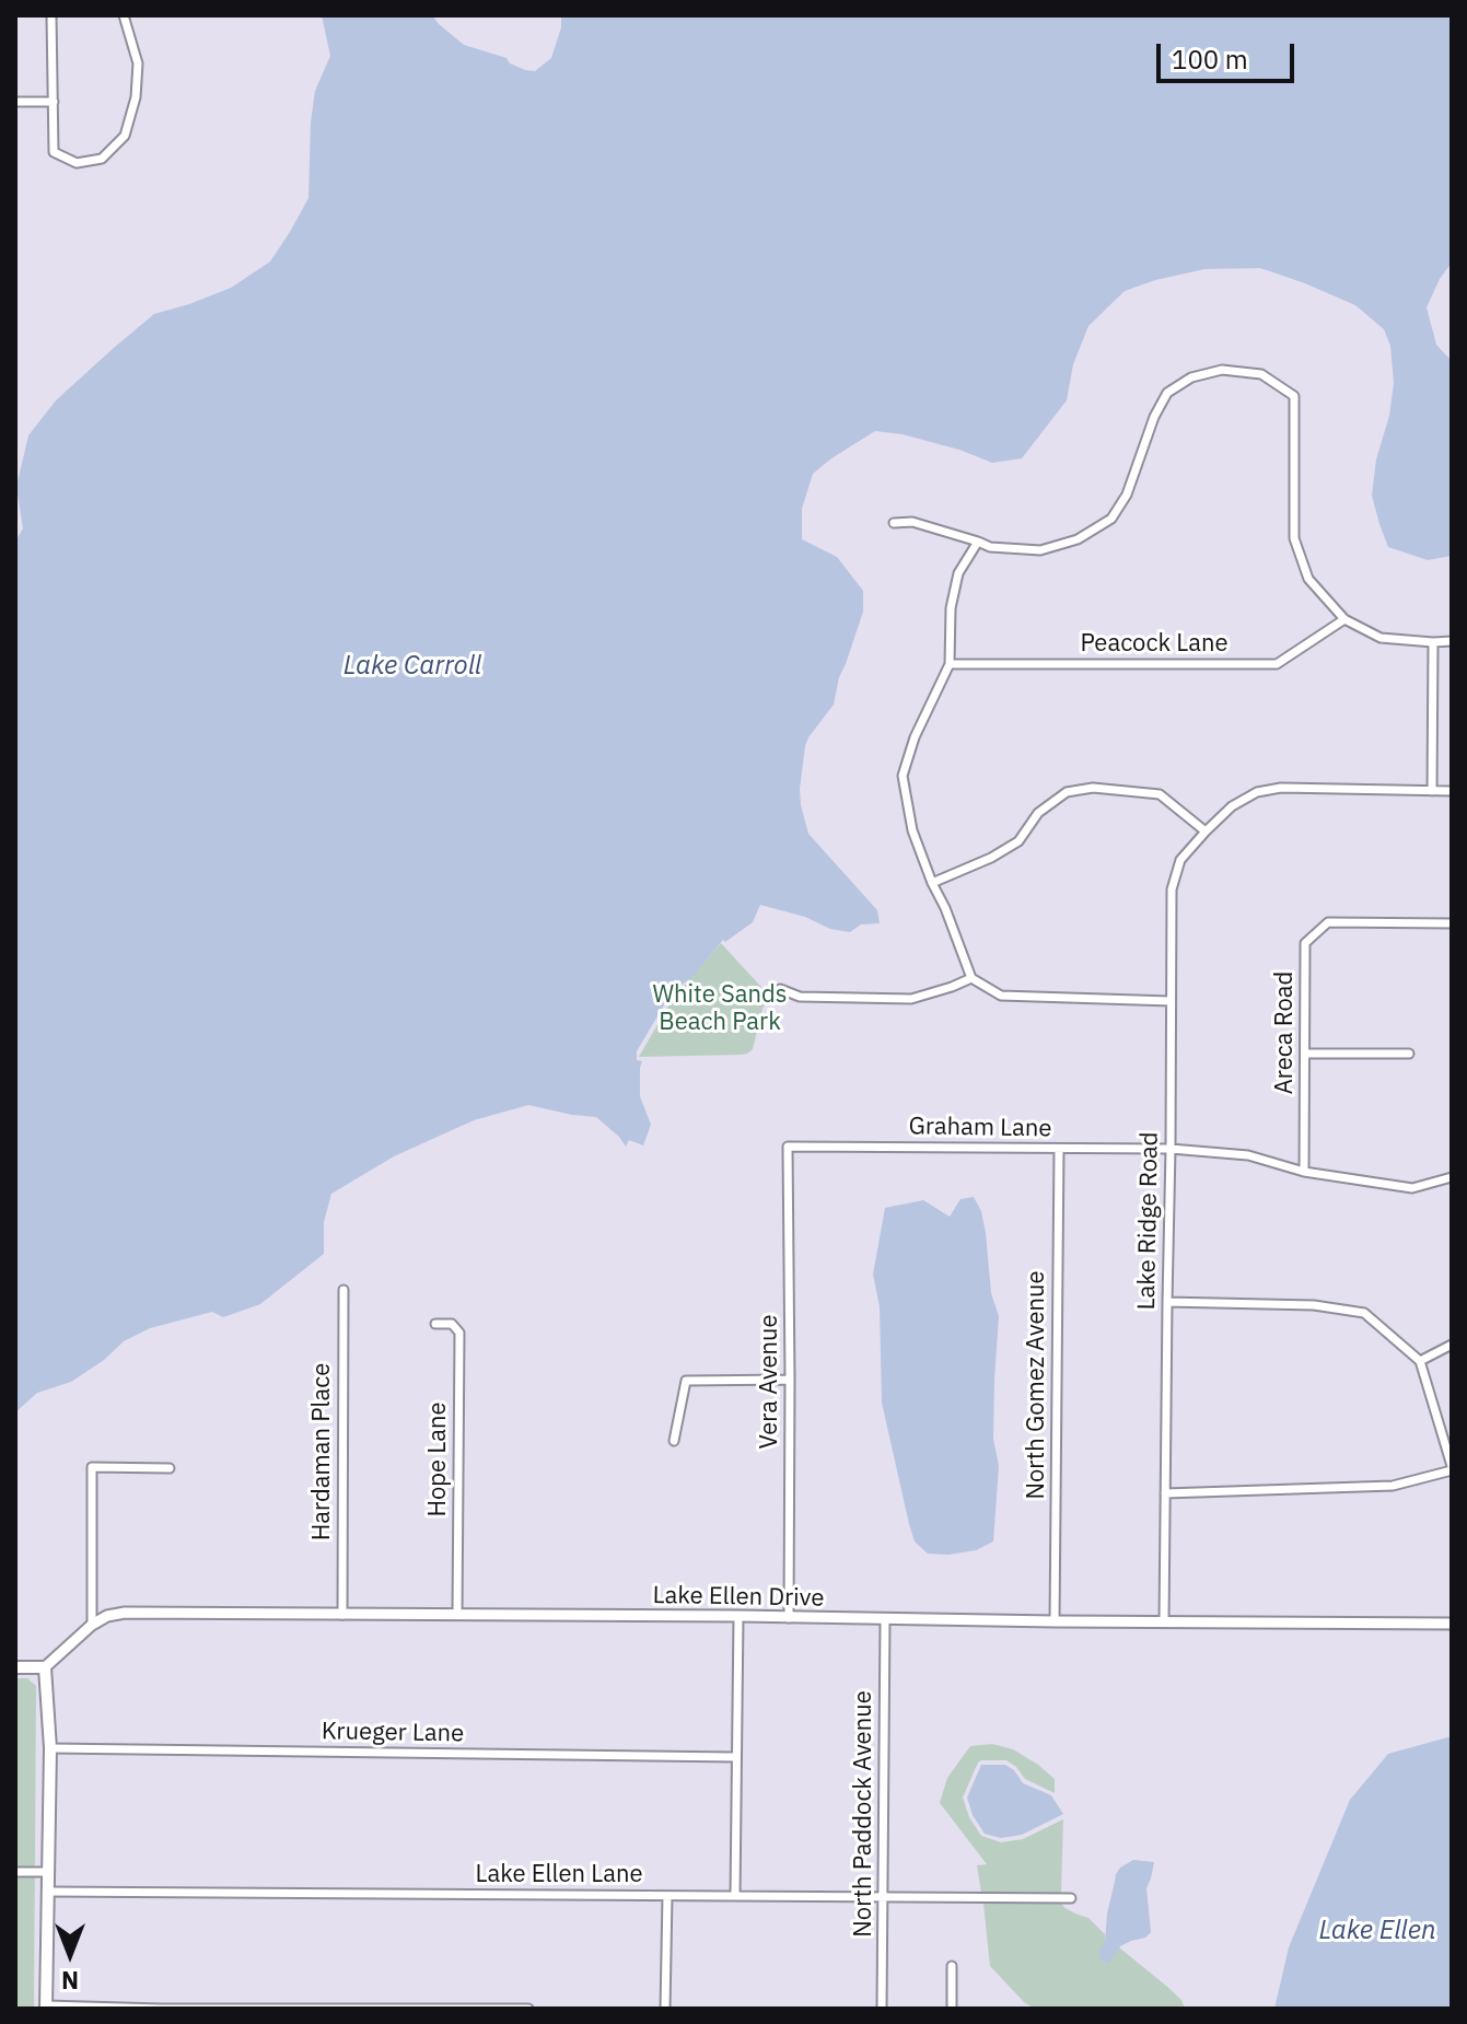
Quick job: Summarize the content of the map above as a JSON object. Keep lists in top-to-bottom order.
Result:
{
  "streets": {
    "street": [
      "Peacock Lane",
      "Areca Road",
      "Graham Lane",
      "Lake Ridge Road",
      "Vera Avenue",
      "North Gomez Avenue",
      "Hardaman Place",
      "Hope Lane",
      "Lake Ellen Drive",
      "Krueger Lane",
      "North Paddock Avenue",
      "Lake Ellen Lane"
    ]
  },
  "crossings": [
    ["Areca Road", "Graham Lane"],
    ["Graham Lane", "Lake Ridge Road"],
    ["Graham Lane", "Vera Avenue"],
    ["Graham Lane", "North Gomez Avenue"],
    ["Lake Ridge Road", "Lake Ellen Drive"],
    ["Vera Avenue", "Lake Ellen Drive"],
    ["North Gomez Avenue", "Lake Ellen Drive"],
    ["Hardaman Place", "Lake Ellen Drive"],
    ["Hope Lane", "Lake Ellen Drive"],
    ["Lake Ellen Drive", "North Paddock Avenue"],
    ["North Paddock Avenue", "Lake Ellen Lane"]
  ],
  "water": ["Lake Carroll", "Lake Ellen"],
  "parks": ["White Sands Beach Park"],
  "scale_bar": "100 m",
  "north": "bottom"
}
